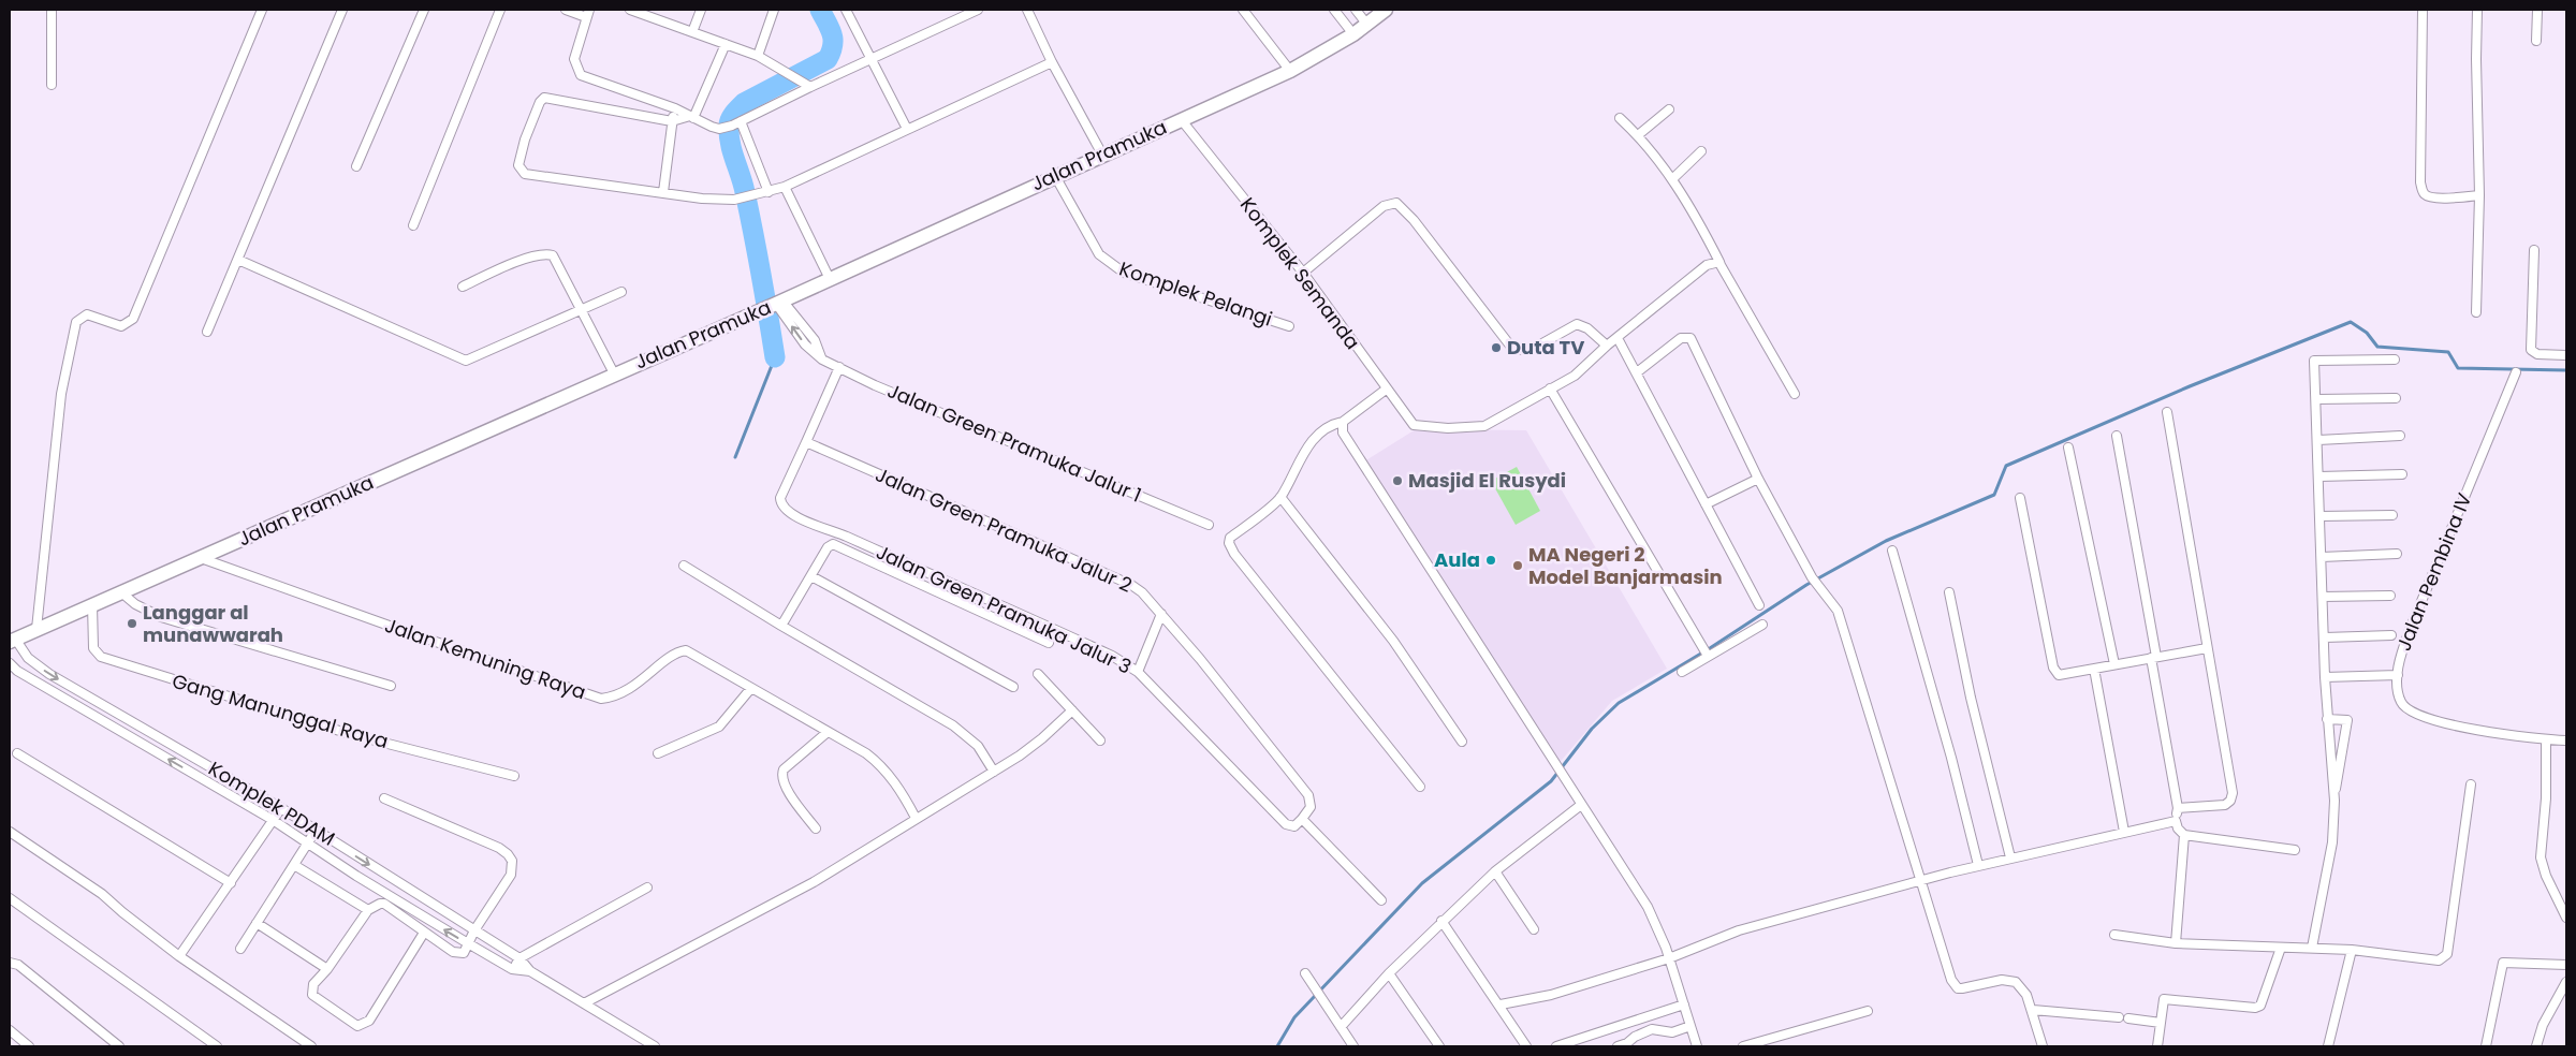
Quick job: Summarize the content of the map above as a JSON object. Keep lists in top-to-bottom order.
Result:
{
  "streets": {
    "main road": ["Jalan Pramuka"],
    "street": [
      "Komplek Semanda",
      "Komplek Pelangi",
      "Jalan Green Pramuka Jalur 1",
      "Jalan Green Pramuka Jalur 2",
      "Jalan Pembina IV",
      "Jalan Green Pramuka Jalur 3",
      "Jalan Kemuning Raya",
      "Gang Manunggal Raya",
      "Komplek PDAM"
    ]
  },
  "crossings": [
    ["Jalan Pramuka", "Komplek Semanda"],
    ["Jalan Pramuka", "Komplek Pelangi"],
    ["Jalan Pramuka", "Jalan Green Pramuka Jalur 1"],
    ["Jalan Pramuka", "Jalan Kemuning Raya"],
    ["Jalan Pramuka", "Gang Manunggal Raya"],
    ["Jalan Pramuka", "Komplek PDAM"],
    ["Jalan Green Pramuka Jalur 2", "Jalan Green Pramuka Jalur 3"]
  ],
  "places": [
    "Duta TV",
    "Masjid El Rusydi",
    "Aula",
    "MA Negeri 2 Model Banjarmasin",
    "Langgar al munawwarah"
  ]
}
